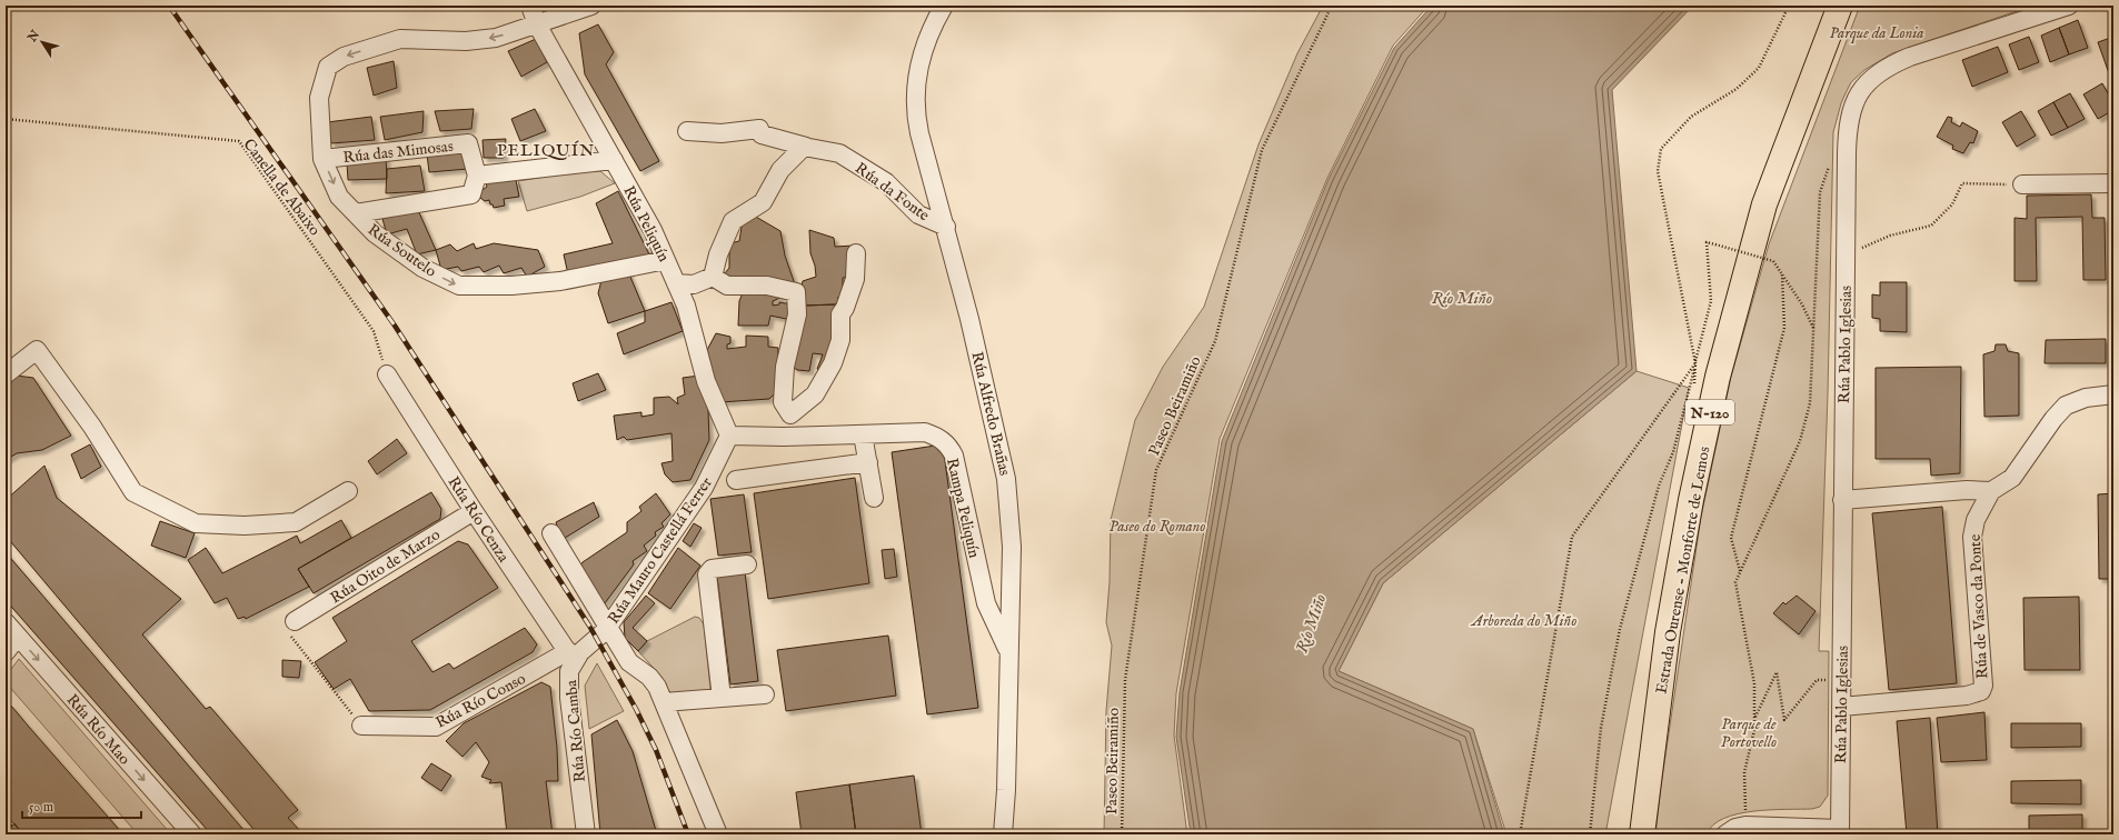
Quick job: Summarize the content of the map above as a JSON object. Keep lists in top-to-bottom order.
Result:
{
  "streets": {
    "highway": ["N-120", "Estrada Ourense - Monforte de Lemos"],
    "street": [
      "Rúa das Mimosas",
      "Rúa da Fonte",
      "Rúa Peliquín",
      "Rúa Soutelo",
      "Rúa Pablo Iglesias",
      "Rúa Alfredo Brañas",
      "Rampa Peliquín",
      "Rúa Río Cenza",
      "Rúa Mauro Castellá Ferrer",
      "Rúa Oito de Marzo",
      "Rúa de Vasco da Ponte",
      "Rúa Río Conso",
      "Rúa Río Mao",
      "Rúa Río Camba"
    ],
    "path": ["Canella de Abaixo", "Paseo Beiramiño"]
  },
  "crossings": [
    ["Rúa das Mimosas", "Rúa Soutelo"],
    ["Canella de Abaixo", "Rúa Río Cenza"],
    ["Rúa da Fonte", "Rúa Alfredo Brañas"],
    ["Rúa Peliquín", "Rúa Soutelo"],
    ["Rúa Peliquín", "Rampa Peliquín"],
    ["Rúa Peliquín", "Rúa Mauro Castellá Ferrer"],
    ["Rúa Pablo Iglesias", "Rúa de Vasco da Ponte"],
    ["Rúa Alfredo Brañas", "Rampa Peliquín"],
    ["Rampa Peliquín", "Rúa Mauro Castellá Ferrer"],
    ["Rúa Río Cenza", "Rúa Oito de Marzo"],
    ["Rúa Río Cenza", "Rúa Río Conso"],
    ["Rúa Río Cenza", "Rúa Río Camba"],
    ["Rúa Mauro Castellá Ferrer", "Rúa Río Camba"],
    ["Rúa Río Conso", "Rúa Río Camba"]
  ],
  "one_way": ["Rúa Río Mao"],
  "districts": ["PELIQUÍN"],
  "water": ["Río Miño"],
  "parks": [
    "Parque da Lonia",
    "Paseo do Romano",
    "Arboreda do Miño",
    "Parque de Portovello"
  ],
  "scale_bar": "50 m",
  "north": "top left"
}
